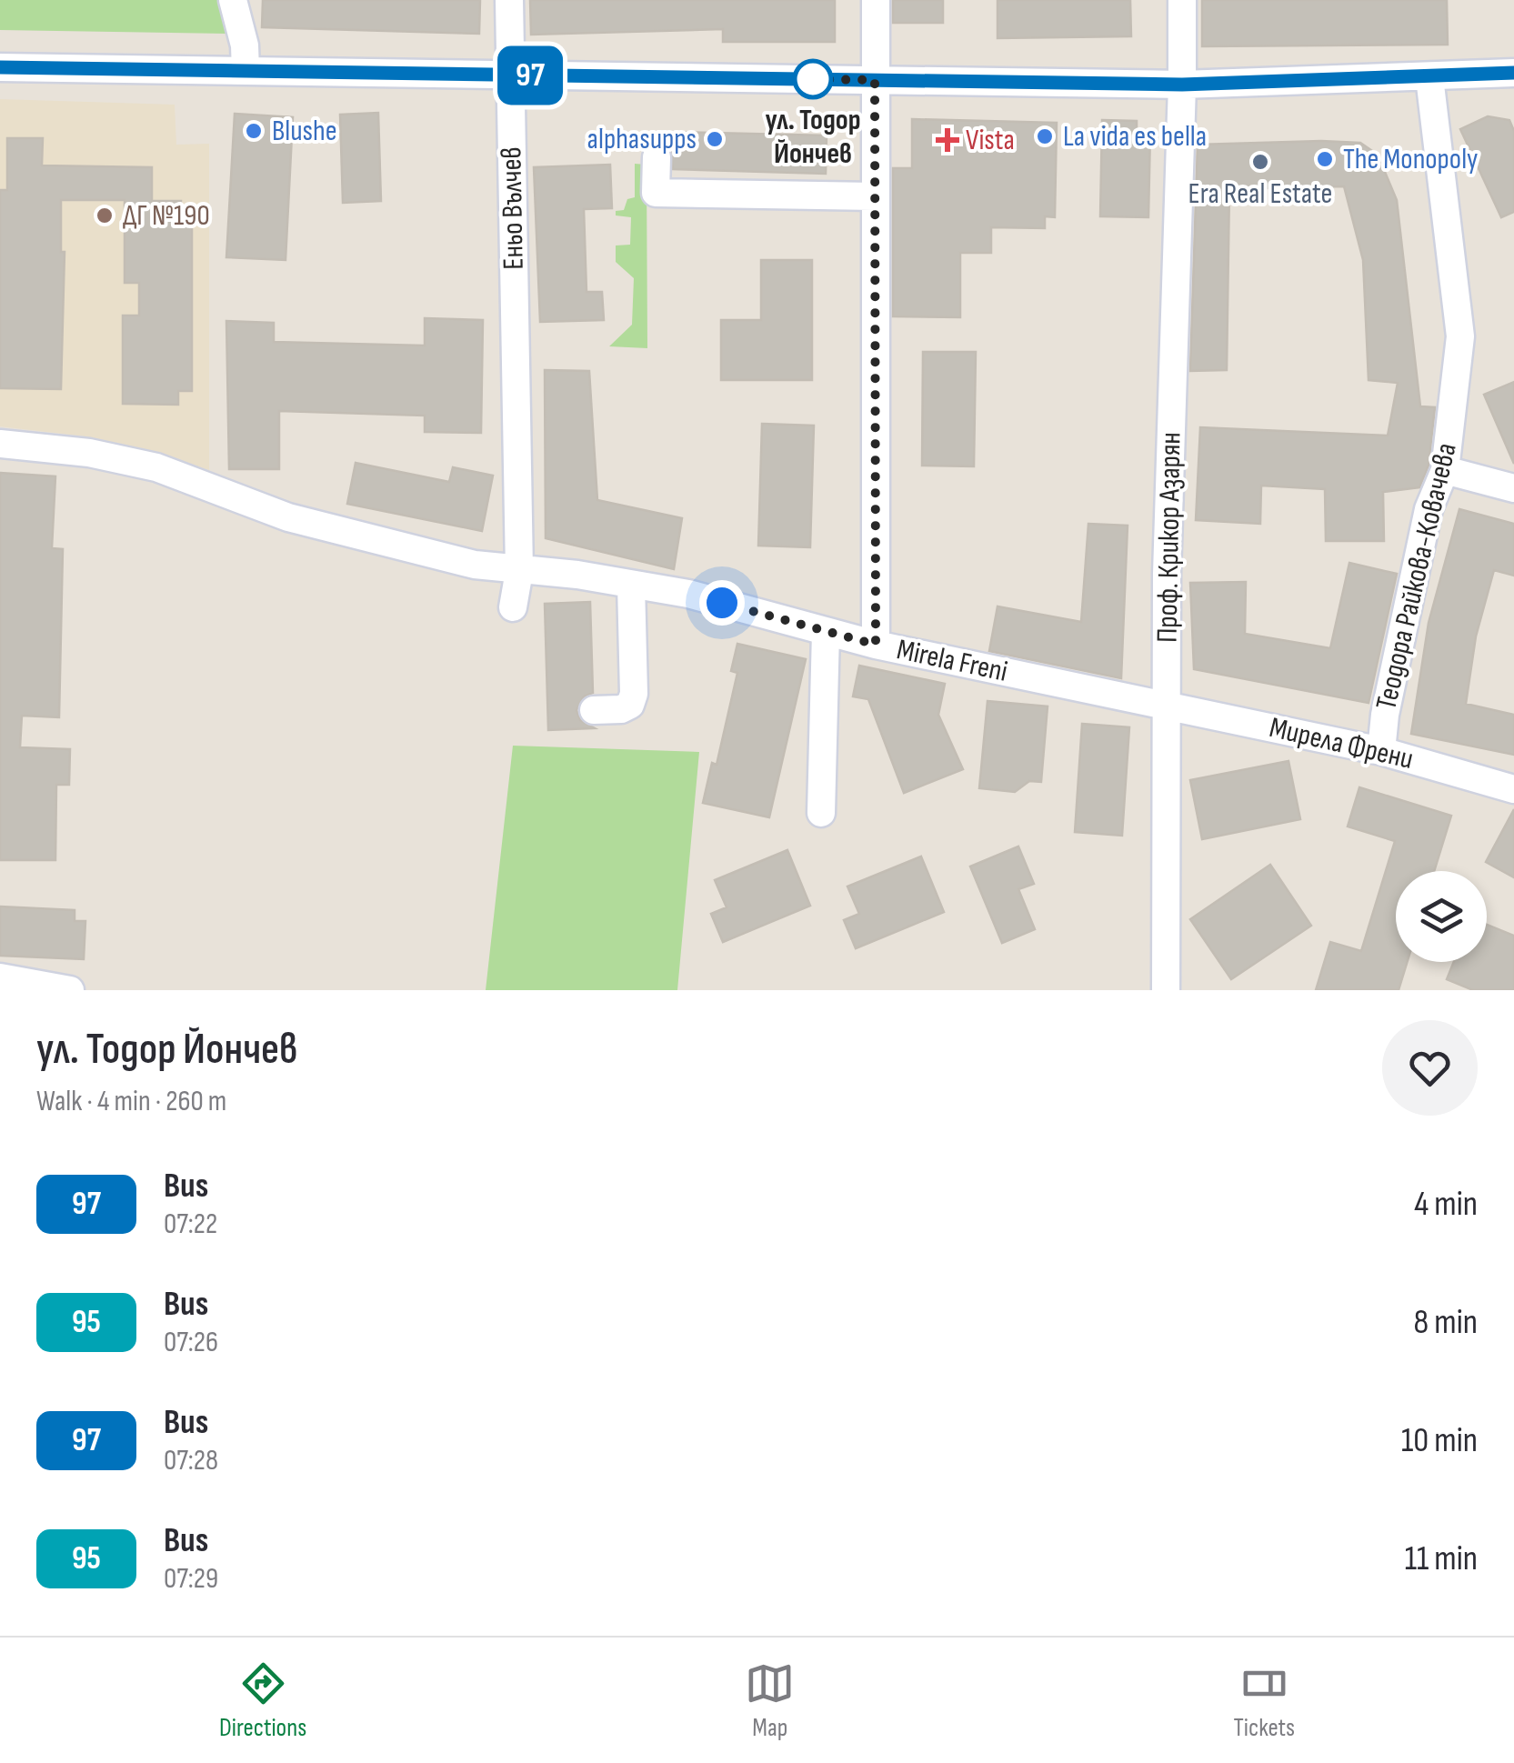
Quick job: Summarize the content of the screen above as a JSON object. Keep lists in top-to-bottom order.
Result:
{
  "streets": {
    "street": [
      "Еньо Вълчев",
      "Проф. Крикор Азарян",
      "Теодора Райкова-Ковачева",
      "Mirela Freni",
      "Мирела Френи"
    ]
  },
  "crossings": [
    ["Еньо Вълчев", "Mirela Freni"],
    ["Проф. Крикор Азарян", "Mirela Freni"],
    ["Проф. Крикор Азарян", "Мирела Френи"],
    ["Теодора Райкова-Ковачева", "Мирела Френи"],
    ["Mirela Freni", "Мирела Френи"]
  ],
  "places": {
    "other": [
      "ул. Тодор Йончев",
      "Blushe",
      "La vida es bella",
      "alphasupps",
      "The Monopoly",
      "Era Real Estate",
      "ДГ №190"
    ],
    "health": ["Vista"]
  },
  "lines": ["bus line 97"],
  "page": {
    "on_map": "97",
    "heading": ["ул. Тодор Йончев", "Walk · 4 min · 260 m"],
    "list": [
      {
        "mark": "97",
        "name": "Bus",
        "note": "07:22",
        "value": "4 min"
      },
      {
        "mark": "95",
        "name": "Bus",
        "note": "07:26",
        "value": "8 min"
      },
      {
        "mark": "97",
        "name": "Bus",
        "note": "07:28",
        "value": "10 min"
      },
      {
        "mark": "95",
        "name": "Bus",
        "note": "07:29",
        "value": "11 min"
      }
    ],
    "tabs": ["Directions", "Map", "Tickets"]
  }
}
